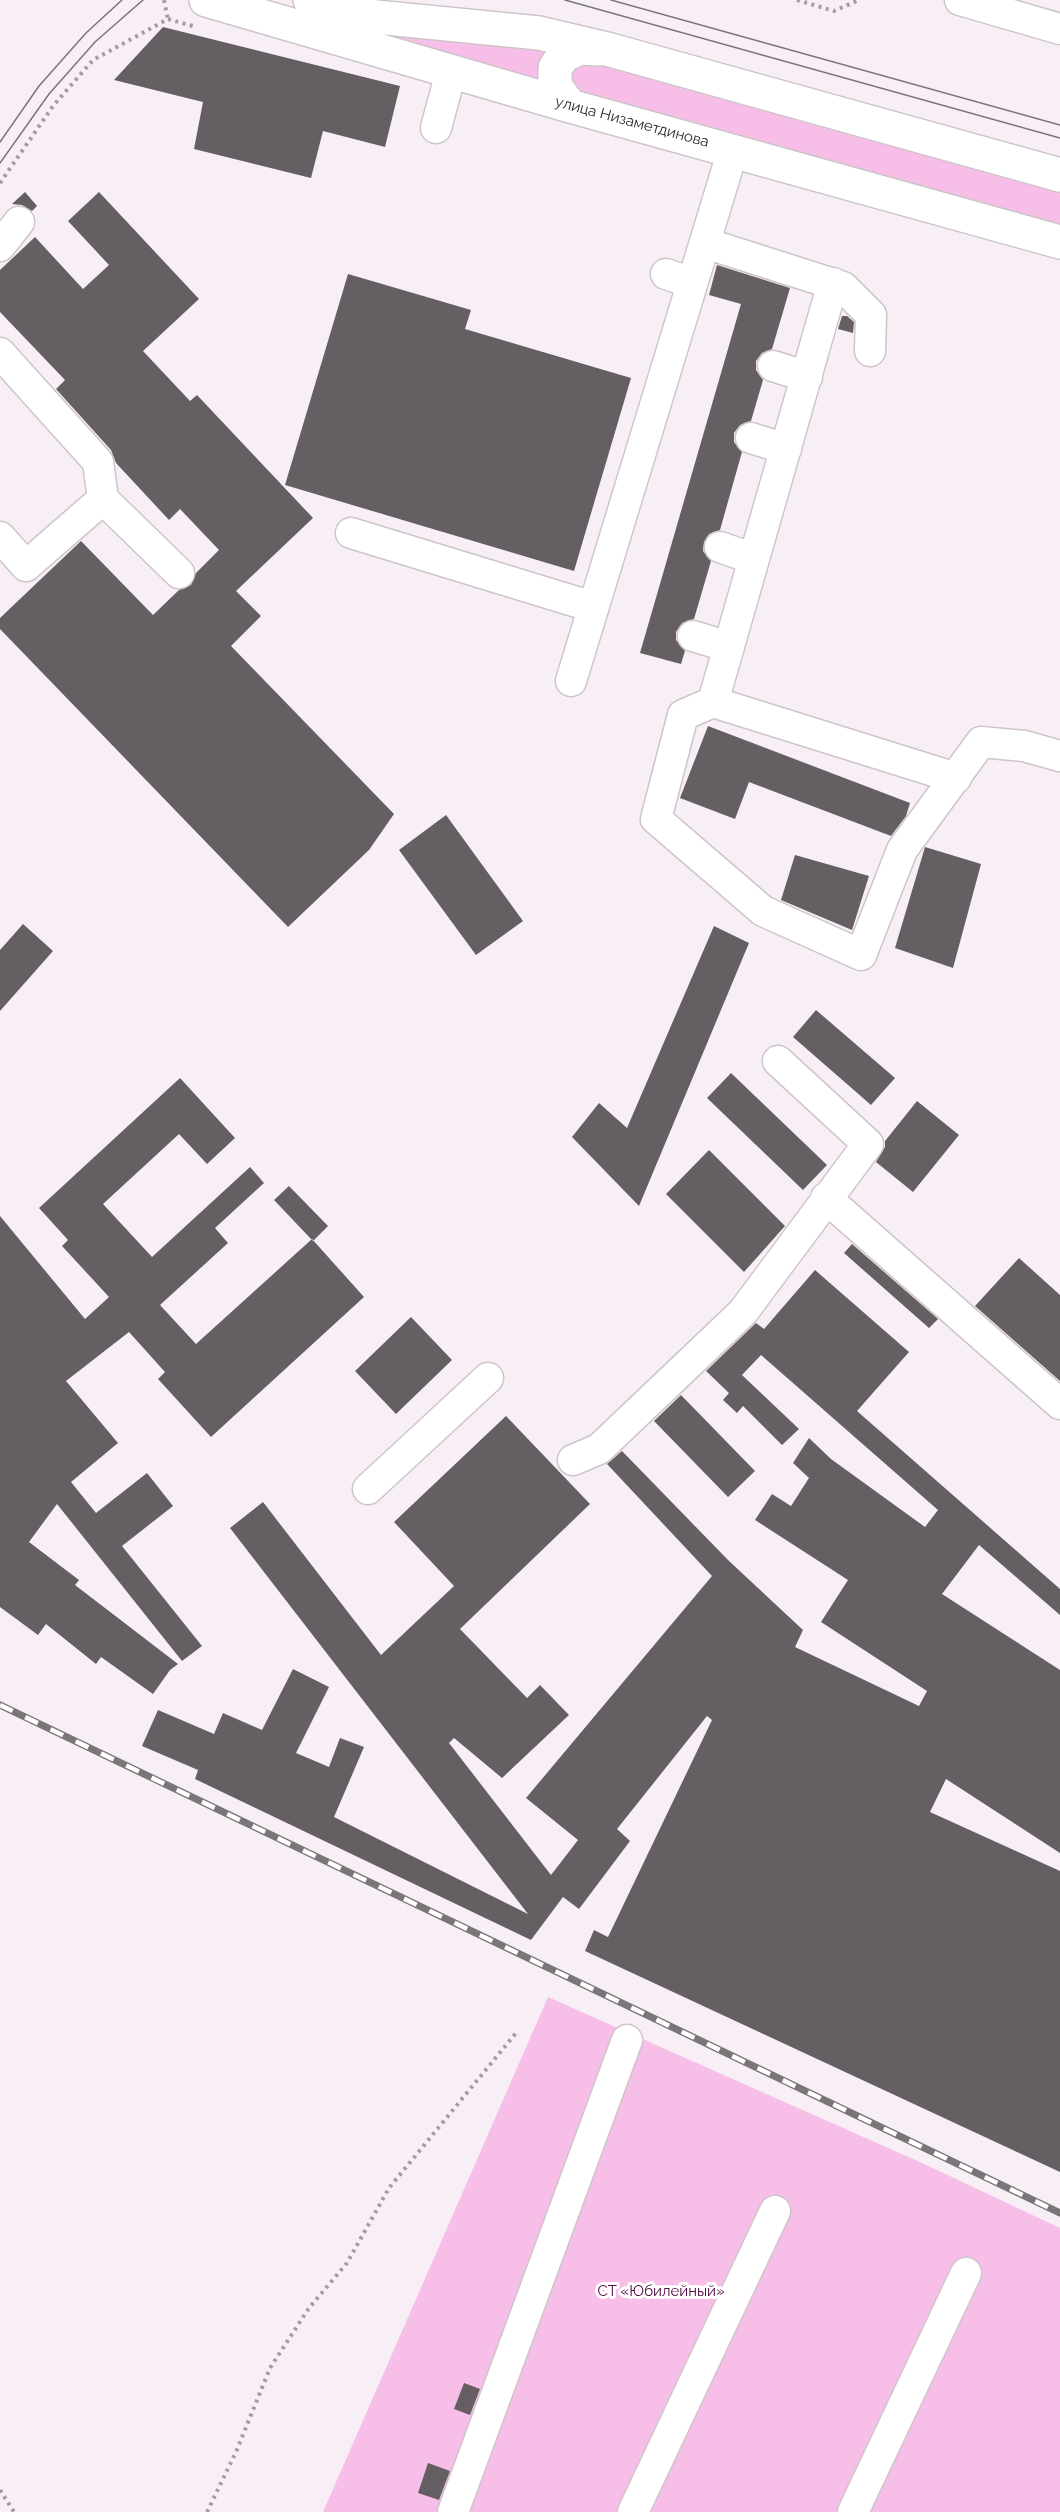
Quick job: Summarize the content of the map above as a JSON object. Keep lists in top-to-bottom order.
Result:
{
  "streets": {
    "main road": ["улица Низаметдинова"]
  },
  "parks": ["СТ «Юбилейный»"]
}
